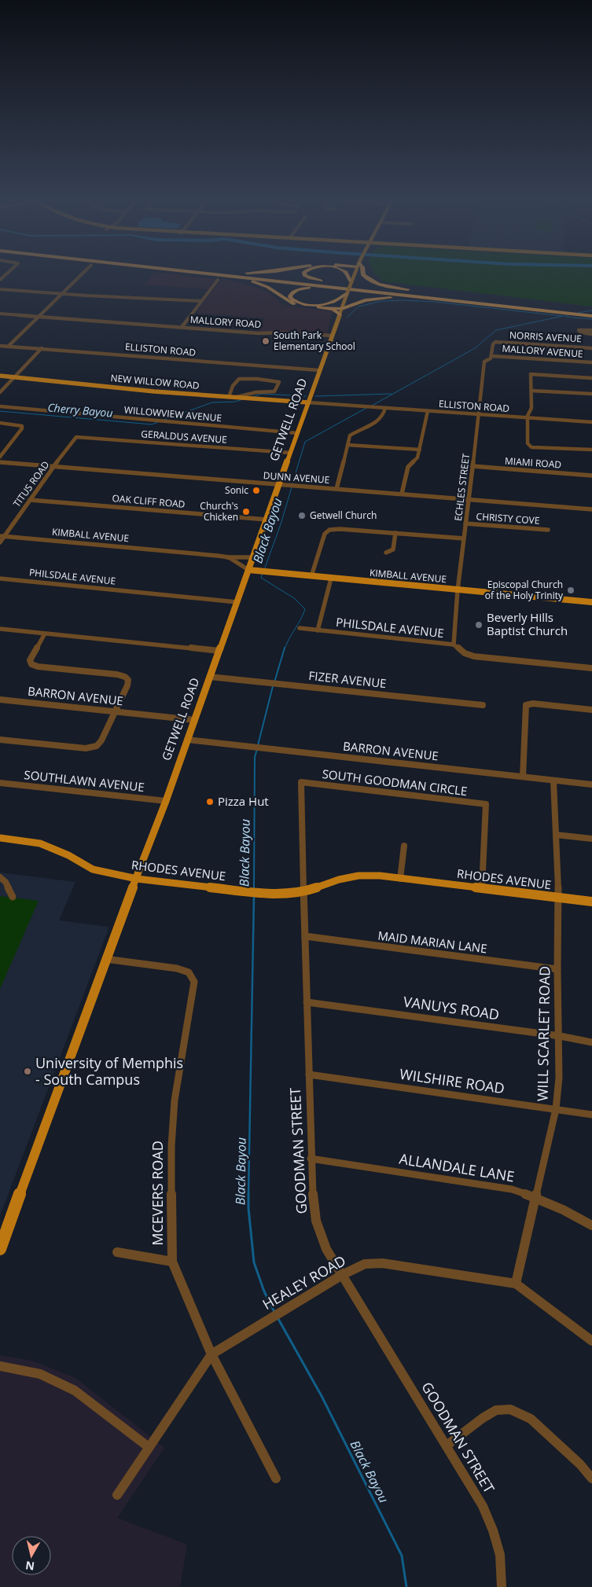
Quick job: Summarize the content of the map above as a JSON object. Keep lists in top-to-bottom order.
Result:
{
  "streets": {
    "main road": [
      "NEW WILLOW ROAD",
      "GETWELL ROAD",
      "KIMBALL AVENUE",
      "RHODES AVENUE"
    ],
    "street": [
      "MALLORY ROAD",
      "NORRIS AVENUE",
      "ELLISTON ROAD",
      "MALLORY AVENUE",
      "WILLOWVIEW AVENUE",
      "GERALDUS AVENUE",
      "MIAMI ROAD",
      "DUNN AVENUE",
      "TITUS ROAD",
      "ECHLES STREET",
      "OAK CLIFF ROAD",
      "CHRISTY COVE",
      "PHILSDALE AVENUE",
      "FIZER AVENUE",
      "BARRON AVENUE",
      "SOUTHLAWN AVENUE",
      "SOUTH GOODMAN CIRCLE",
      "MAID MARIAN LANE",
      "VANUYS ROAD",
      "WILL SCARLET ROAD",
      "WILSHIRE ROAD",
      "GOODMAN STREET",
      "ALLANDALE LANE",
      "MCEVERS ROAD",
      "HEALEY ROAD"
    ]
  },
  "crossings": [
    ["MALLORY ROAD", "GETWELL ROAD"],
    ["NORRIS AVENUE", "ECHLES STREET"],
    ["ELLISTON ROAD", "NEW WILLOW ROAD"],
    ["ELLISTON ROAD", "GETWELL ROAD"],
    ["ELLISTON ROAD", "ECHLES STREET"],
    ["MALLORY AVENUE", "ECHLES STREET"],
    ["NEW WILLOW ROAD", "GETWELL ROAD"],
    ["WILLOWVIEW AVENUE", "GETWELL ROAD"],
    ["GETWELL ROAD", "GERALDUS AVENUE"],
    ["GETWELL ROAD", "DUNN AVENUE"],
    ["GETWELL ROAD", "OAK CLIFF ROAD"],
    ["GETWELL ROAD", "KIMBALL AVENUE"],
    ["GETWELL ROAD", "PHILSDALE AVENUE"],
    ["GETWELL ROAD", "FIZER AVENUE"],
    ["GETWELL ROAD", "BARRON AVENUE"],
    ["GETWELL ROAD", "SOUTHLAWN AVENUE"],
    ["GETWELL ROAD", "RHODES AVENUE"],
    ["GETWELL ROAD", "MCEVERS ROAD"],
    ["GERALDUS AVENUE", "TITUS ROAD"],
    ["MIAMI ROAD", "ECHLES STREET"],
    ["DUNN AVENUE", "TITUS ROAD"],
    ["DUNN AVENUE", "ECHLES STREET"],
    ["TITUS ROAD", "OAK CLIFF ROAD"],
    ["TITUS ROAD", "KIMBALL AVENUE"],
    ["ECHLES STREET", "CHRISTY COVE"],
    ["ECHLES STREET", "KIMBALL AVENUE"],
    ["ECHLES STREET", "PHILSDALE AVENUE"],
    ["BARRON AVENUE", "WILL SCARLET ROAD"],
    ["SOUTH GOODMAN CIRCLE", "RHODES AVENUE"],
    ["SOUTH GOODMAN CIRCLE", "GOODMAN STREET"],
    ["RHODES AVENUE", "WILL SCARLET ROAD"],
    ["RHODES AVENUE", "GOODMAN STREET"],
    ["MAID MARIAN LANE", "WILL SCARLET ROAD"],
    ["MAID MARIAN LANE", "GOODMAN STREET"],
    ["VANUYS ROAD", "WILL SCARLET ROAD"],
    ["VANUYS ROAD", "GOODMAN STREET"],
    ["WILL SCARLET ROAD", "WILSHIRE ROAD"],
    ["WILL SCARLET ROAD", "ALLANDALE LANE"],
    ["WILL SCARLET ROAD", "HEALEY ROAD"],
    ["WILSHIRE ROAD", "GOODMAN STREET"],
    ["GOODMAN STREET", "ALLANDALE LANE"],
    ["GOODMAN STREET", "HEALEY ROAD"],
    ["MCEVERS ROAD", "HEALEY ROAD"]
  ],
  "water": ["Cherry Bayou", "Black Bayou"],
  "places": [
    "South Park Elementary School",
    "Sonic",
    "Church's Chicken",
    "Getwell Church",
    "Episcopal Church of the Holy Trinity",
    "Beverly Hills Baptist Church",
    "Pizza Hut",
    "University of Memphis - South Campus"
  ],
  "north": "bottom"
}
